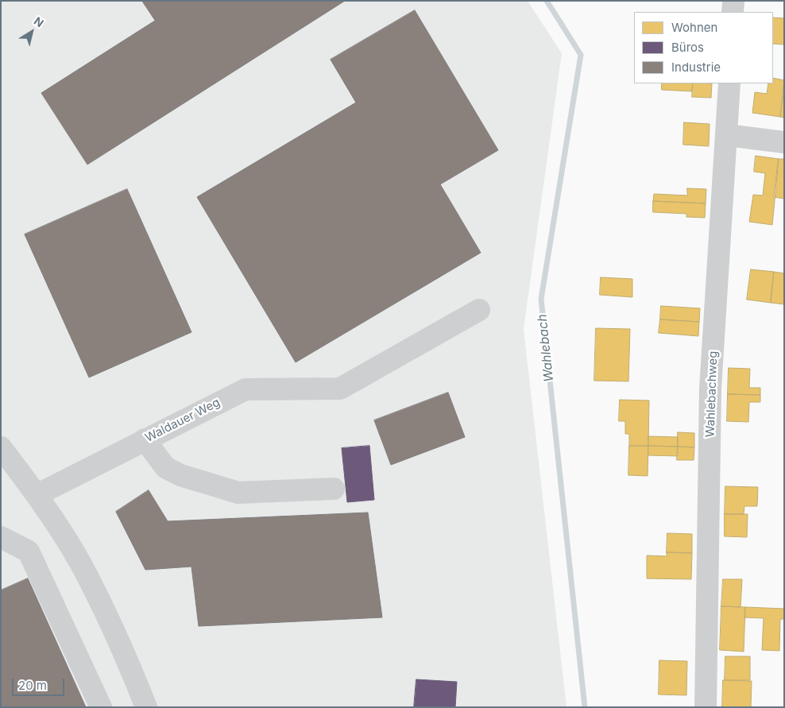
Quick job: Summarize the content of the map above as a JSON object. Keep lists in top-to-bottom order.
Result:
{
  "streets": {
    "street": ["Wahlebachweg", "Waldauer Weg"]
  },
  "water": ["Wahlebach"],
  "legend": ["Wohnen", "Büros", "Industrie"],
  "scale_bar": "20 m",
  "north": "top right"
}
